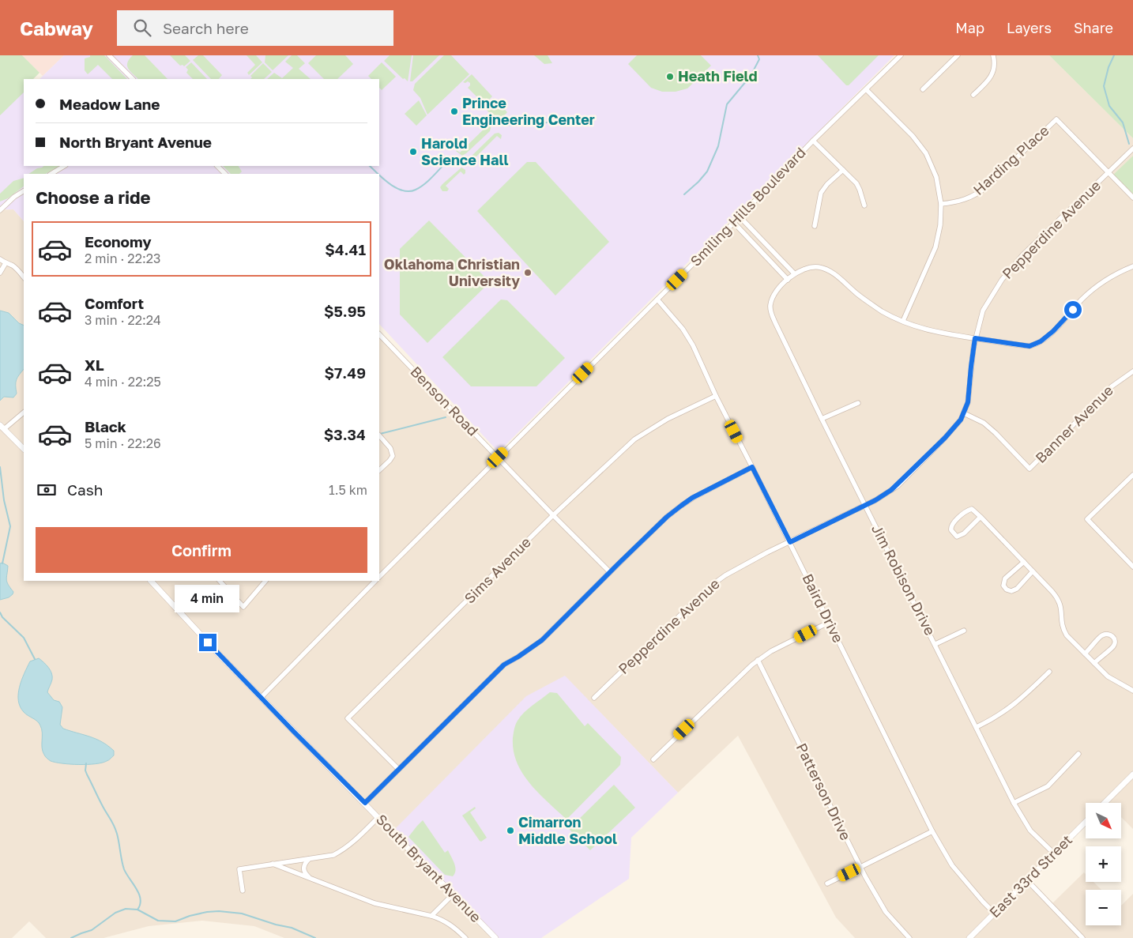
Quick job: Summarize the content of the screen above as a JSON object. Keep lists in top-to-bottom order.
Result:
{
  "streets": {
    "street": [
      "Harding Place",
      "Smiling Hills Boulevard",
      "Pepperdine Avenue",
      "Benson Road",
      "Banner Avenue",
      "Sims Avenue",
      "Jim Robison Drive",
      "Baird Drive",
      "Patterson Drive",
      "South Bryant Avenue",
      "East 33rd Street"
    ]
  },
  "crossings": [
    ["Harding Place", "Pepperdine Avenue"],
    ["Smiling Hills Boulevard", "Benson Road"],
    ["Smiling Hills Boulevard", "Baird Drive"],
    ["Smiling Hills Boulevard", "South Bryant Avenue"],
    ["Pepperdine Avenue", "Banner Avenue"],
    ["Pepperdine Avenue", "Jim Robison Drive"],
    ["Pepperdine Avenue", "Baird Drive"],
    ["Benson Road", "Sims Avenue"],
    ["Sims Avenue", "Baird Drive"],
    ["Jim Robison Drive", "East 33rd Street"],
    ["Baird Drive", "East 33rd Street"]
  ],
  "places": [
    "Heath Field",
    "Prince Engineering Center",
    "Harold Science Hall",
    "Oklahoma Christian University",
    "Cimarron Middle School"
  ],
  "north": "bottom right",
  "page": {
    "header": "Cabway",
    "search": "Search here",
    "nav": ["Map", "Layers", "Share"],
    "banner": ["Meadow Lane", "North Bryant Avenue"],
    "heading": "Choose a ride",
    "list": [
      {
        "name": "Economy",
        "note": "2 min · 22:23",
        "value": "$4.41"
      },
      {
        "name": "Comfort",
        "note": "3 min · 22:24",
        "value": "$5.95"
      },
      {
        "name": "XL",
        "note": "4 min · 22:25",
        "value": "$7.49"
      },
      {
        "name": "Black",
        "note": "5 min · 22:26",
        "value": "$3.34"
      }
    ],
    "pay": ["Cash", "1.5 km"],
    "buttons": "Confirm",
    "bubble": "4 min",
    "map_buttons": ["+", "−"]
  }
}
